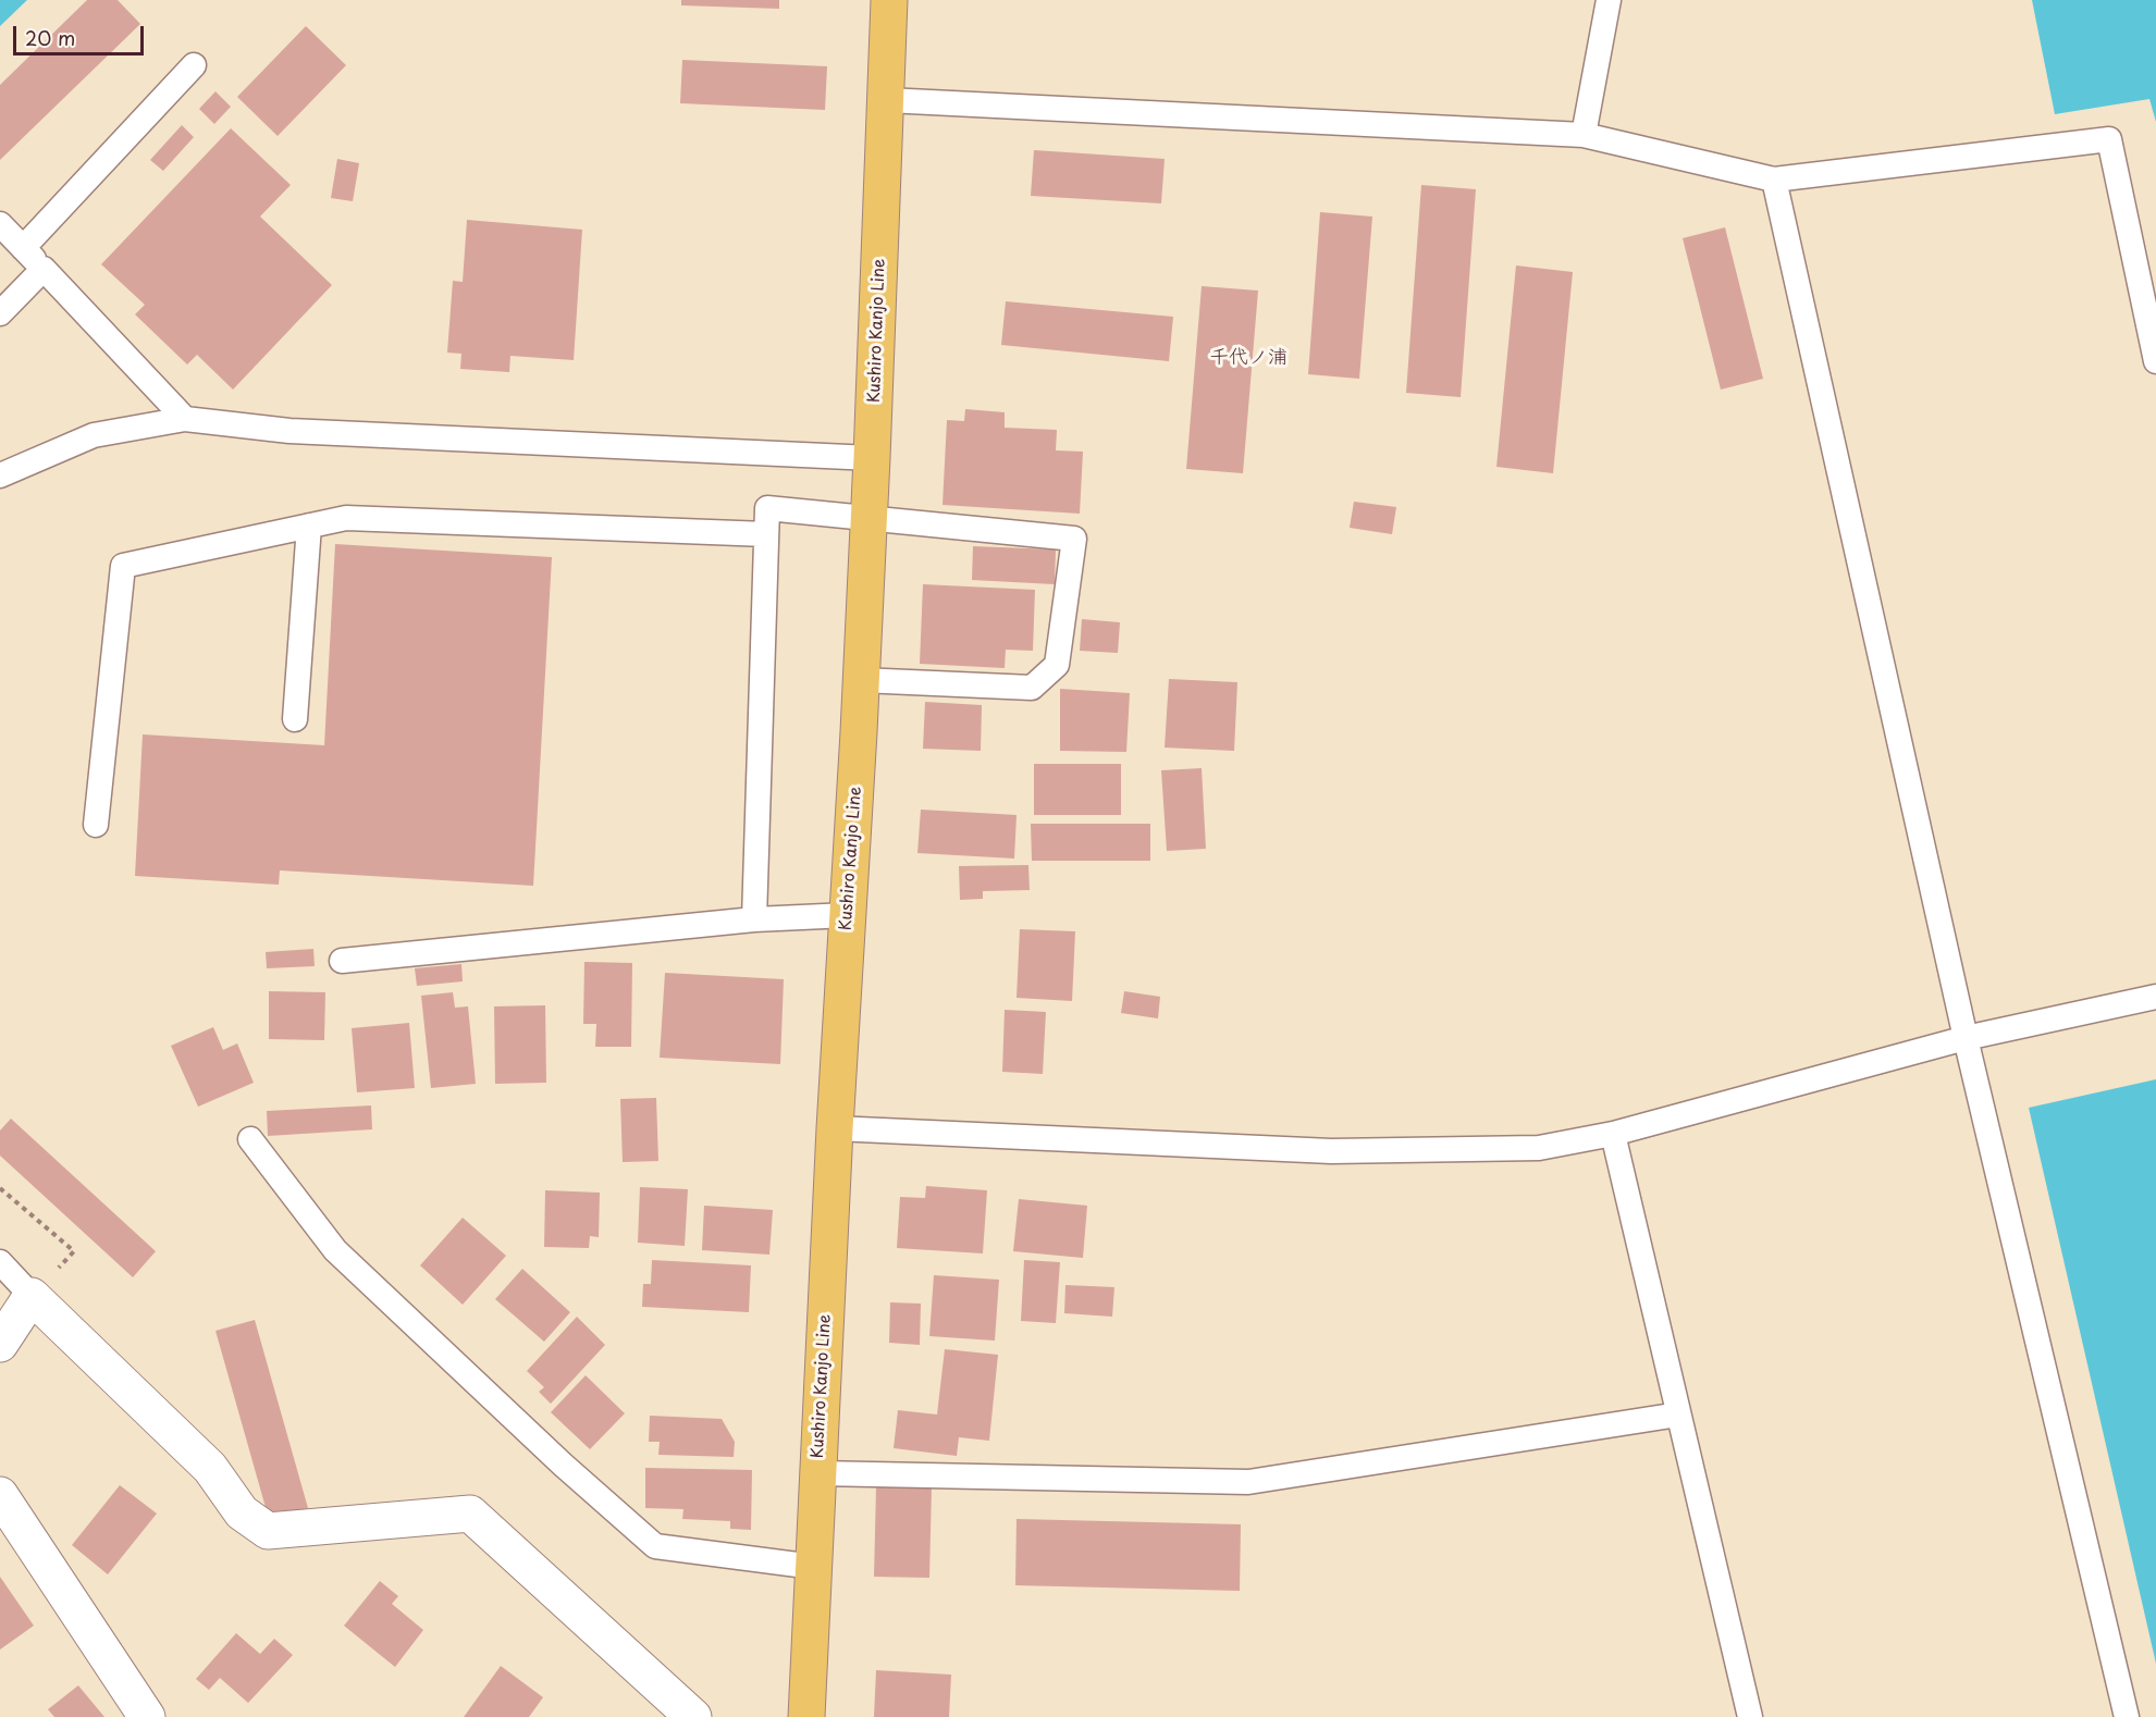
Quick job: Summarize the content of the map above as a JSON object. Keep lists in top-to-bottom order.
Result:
{
  "streets": {
    "main road": ["Kushiro Kanjo Line"]
  },
  "districts": ["千代ノ浦"],
  "scale_bar": "20 m"
}
